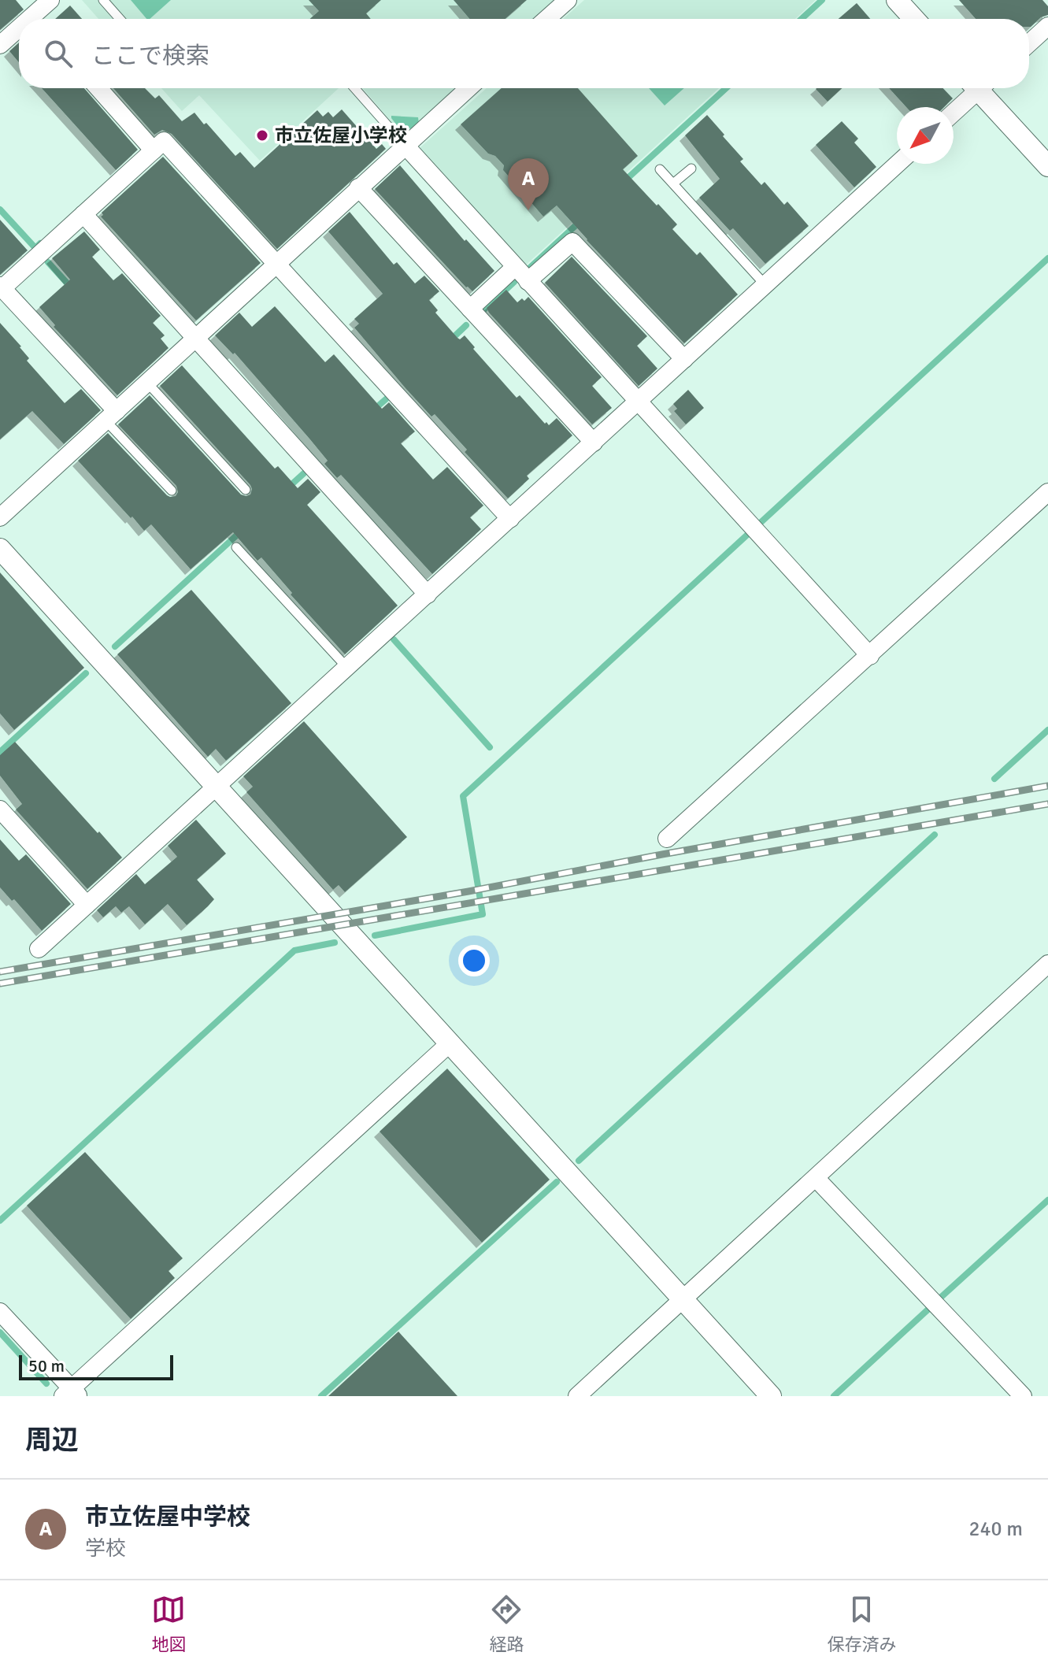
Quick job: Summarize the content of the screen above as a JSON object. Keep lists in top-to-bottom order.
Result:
{
  "places": ["市立佐屋小学校"],
  "scale_bar": "50 m",
  "north": "bottom left",
  "page": {
    "search": "ここで検索",
    "pins": "A",
    "scale": "50 m",
    "heading": "周辺",
    "list": [
      {
        "mark": "A",
        "name": "市立佐屋中学校",
        "note": "学校",
        "value": "240 m"
      }
    ],
    "nav": ["地図", "経路", "保存済み"]
  }
}
